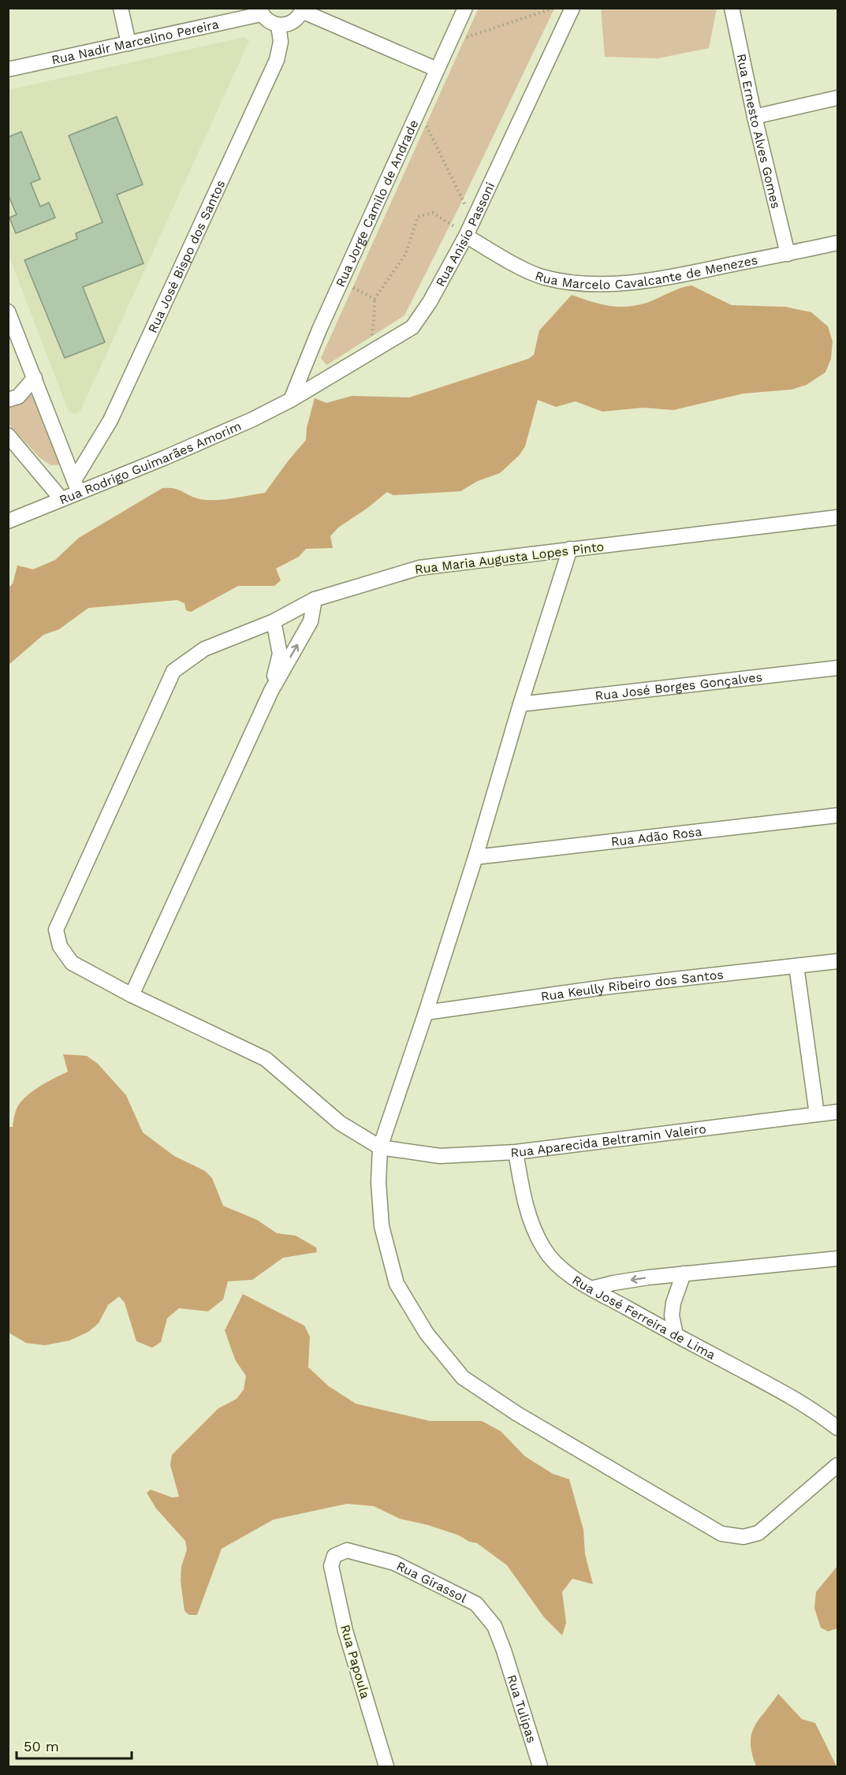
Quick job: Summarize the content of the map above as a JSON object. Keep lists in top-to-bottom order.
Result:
{
  "streets": {
    "street": [
      "Rua Nadir Marcelino Pereira",
      "Rua Ernesto Alves Gomes",
      "Rua Jorge Camilo de Andrade",
      "Rua Anisío Passoni",
      "Rua José Bispo dos Santos",
      "Rua Marcelo Cavalcante de Menezes",
      "Rua Rodrigo Guimarães Amorim",
      "Rua Maria Augusta Lopes Pinto",
      "Rua José Borges Gonçalves",
      "Rua Adão Rosa",
      "Rua Keully Ribeiro dos Santos",
      "Rua Aparecida Beltramin Valeiro",
      "Rua José Ferreira de Lima",
      "Rua Girassol",
      "Rua Papoula",
      "Rua Tulipas"
    ]
  },
  "crossings": [
    ["Rua Ernesto Alves Gomes", "Rua Marcelo Cavalcante de Menezes"],
    ["Rua Jorge Camilo de Andrade", "Rua Anisío Passoni"],
    ["Rua Jorge Camilo de Andrade", "Rua Rodrigo Guimarães Amorim"],
    ["Rua Anisío Passoni", "Rua Marcelo Cavalcante de Menezes"],
    ["Rua Anisío Passoni", "Rua Rodrigo Guimarães Amorim"],
    ["Rua José Bispo dos Santos", "Rua Rodrigo Guimarães Amorim"],
    ["Rua Aparecida Beltramin Valeiro", "Rua José Ferreira de Lima"],
    ["Rua Girassol", "Rua Papoula"],
    ["Rua Girassol", "Rua Tulipas"]
  ],
  "scale_bar": "50 m"
}
